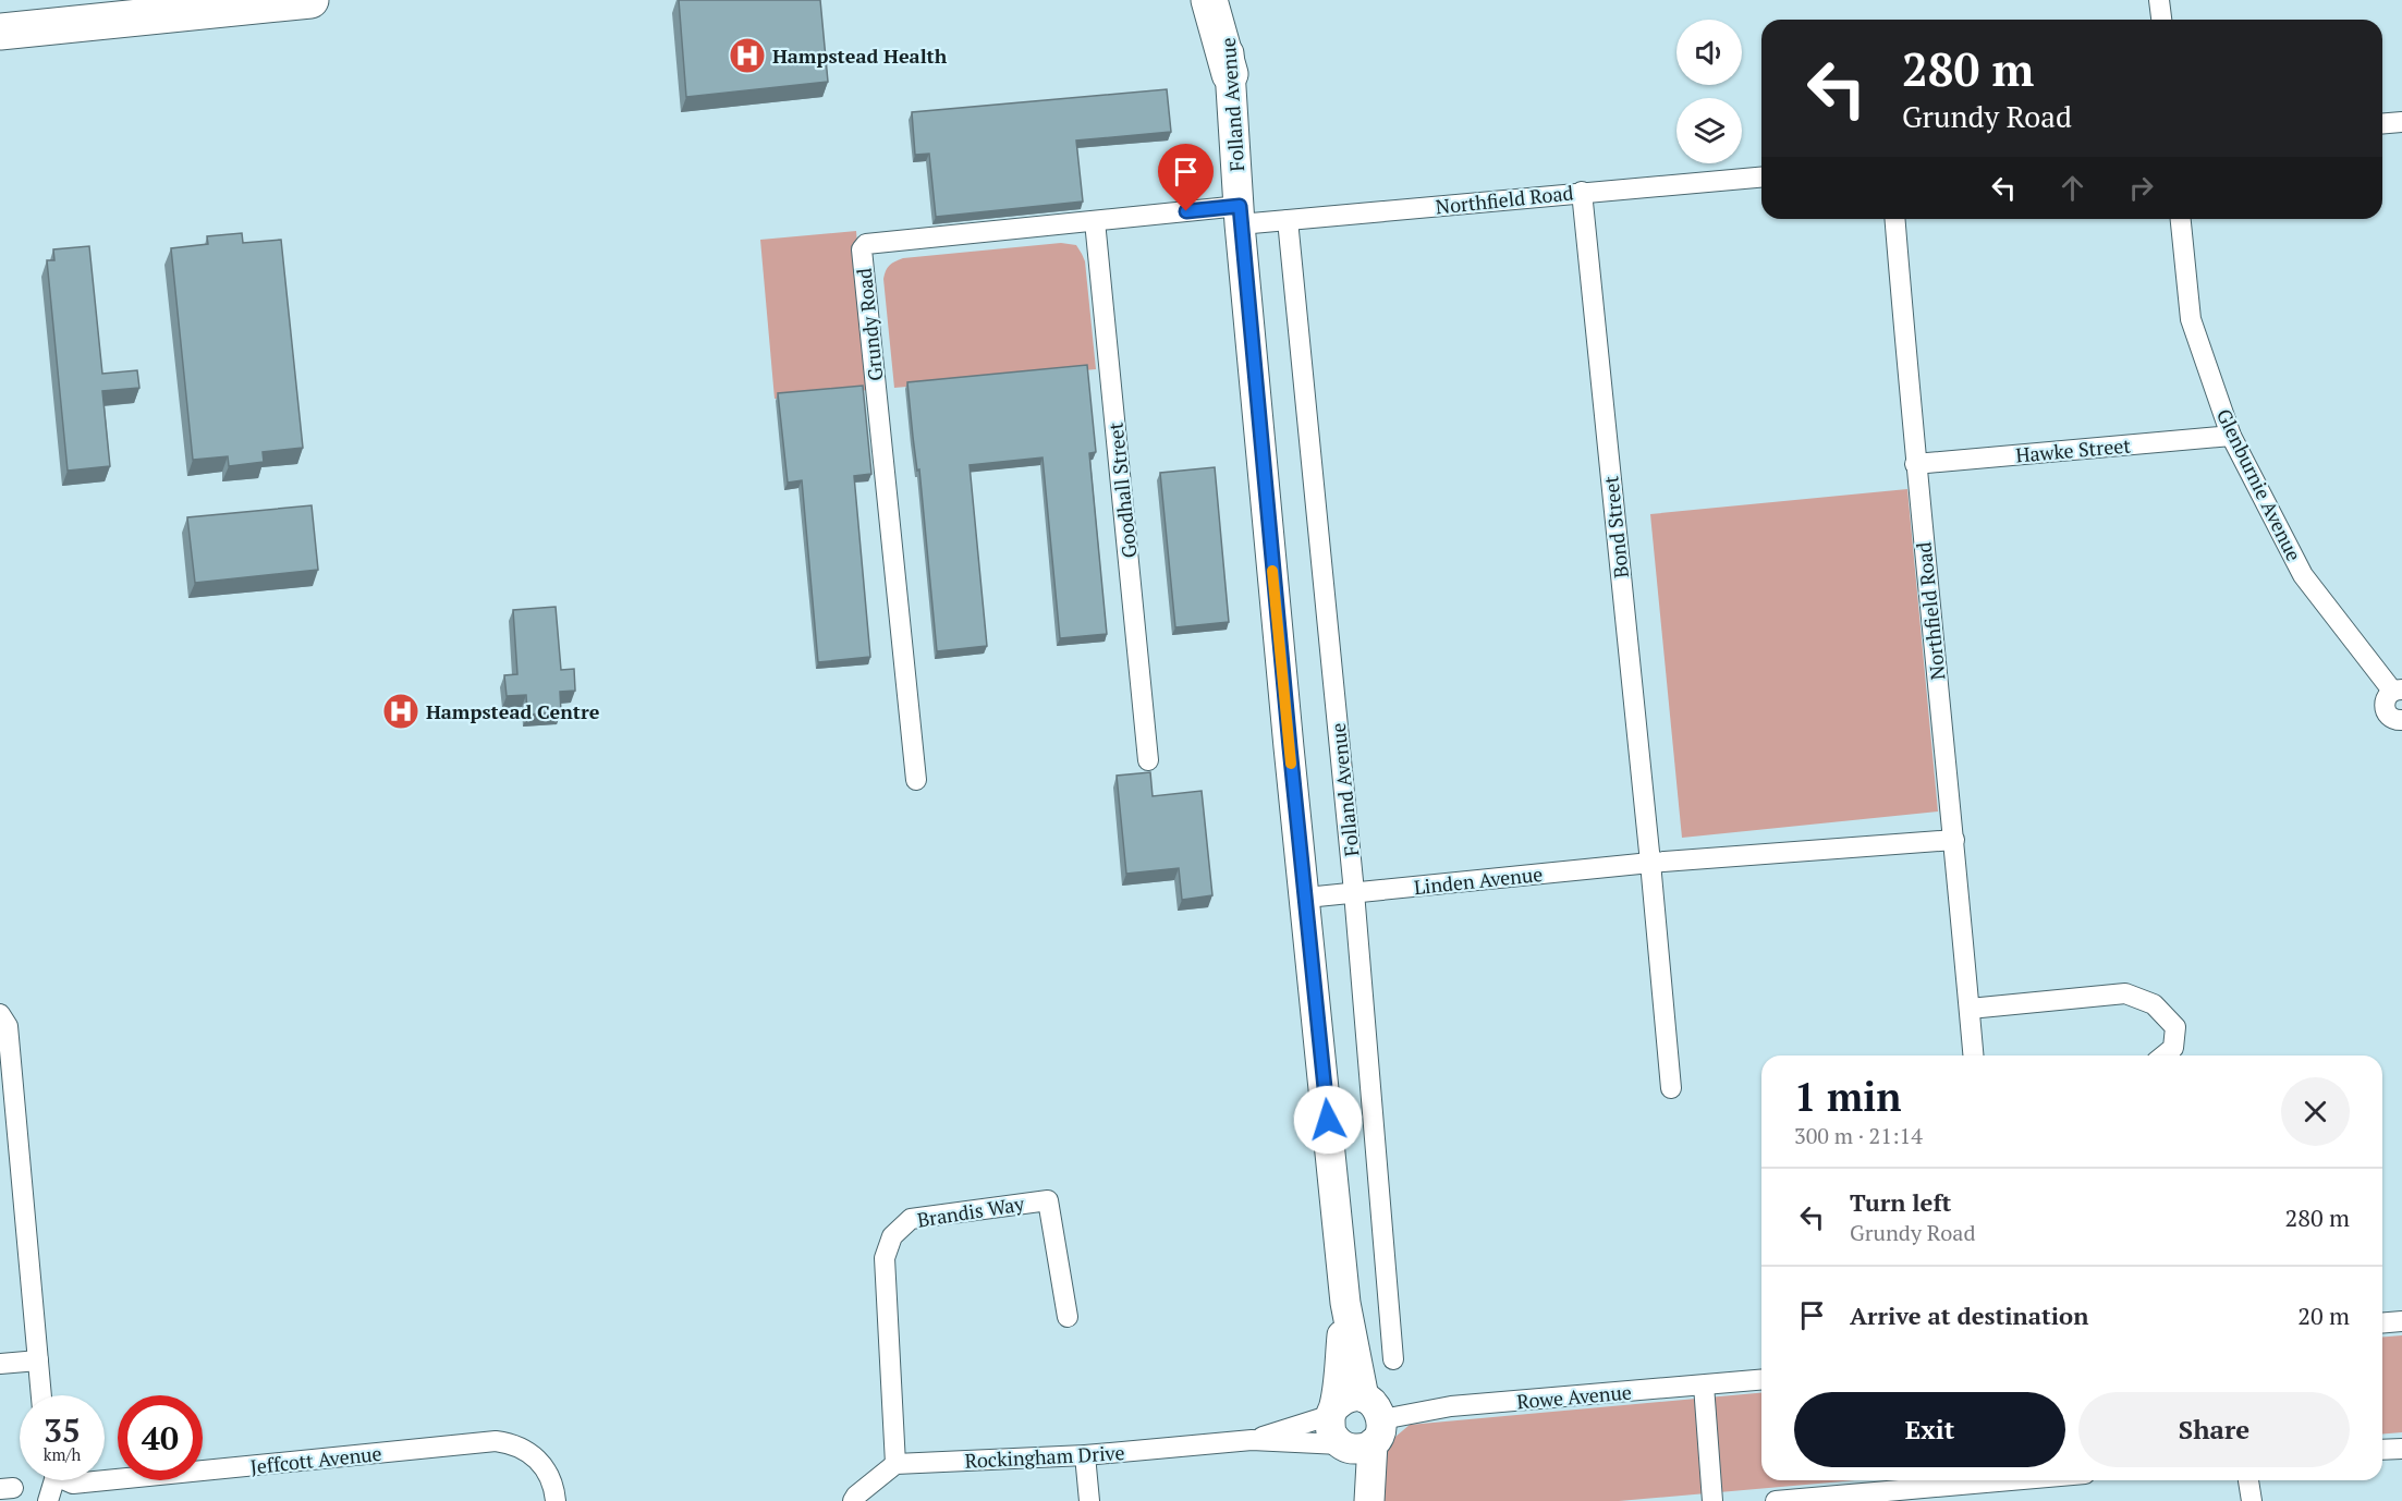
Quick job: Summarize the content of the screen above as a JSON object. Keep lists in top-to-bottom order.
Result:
{
  "streets": {
    "street": [
      "Folland Avenue",
      "Northfield Road",
      "Grundy Road",
      "Hawke Street",
      "Glenburnie Avenue",
      "Goodhall Street",
      "Bond Street",
      "Linden Avenue",
      "Brandis Way",
      "Rowe Avenue",
      "Rockingham Drive",
      "Jeffcott Avenue"
    ]
  },
  "crossings": [
    ["Folland Avenue", "Northfield Road"],
    ["Folland Avenue", "Grundy Road"],
    ["Folland Avenue", "Linden Avenue"],
    ["Folland Avenue", "Rowe Avenue"],
    ["Folland Avenue", "Rockingham Drive"],
    ["Northfield Road", "Grundy Road"],
    ["Northfield Road", "Hawke Street"],
    ["Northfield Road", "Bond Street"],
    ["Northfield Road", "Linden Avenue"],
    ["Grundy Road", "Goodhall Street"],
    ["Hawke Street", "Glenburnie Avenue"],
    ["Bond Street", "Linden Avenue"],
    ["Brandis Way", "Rockingham Drive"],
    ["Rowe Avenue", "Rockingham Drive"]
  ],
  "places": {
    "hospital": ["Hampstead Health", "Hampstead Centre"]
  },
  "page": {
    "turn": ["280 m", "Grundy Road"],
    "heading": ["1 min", "300 m · 21:14"],
    "list": [
      {
        "name": "Turn left",
        "note": "Grundy Road",
        "value": "280 m"
      },
      {
        "name": "Arrive at destination",
        "value": "20 m"
      }
    ],
    "buttons": ["Exit", "Share"],
    "speed": "35 km/h",
    "limit": "40"
  }
}
